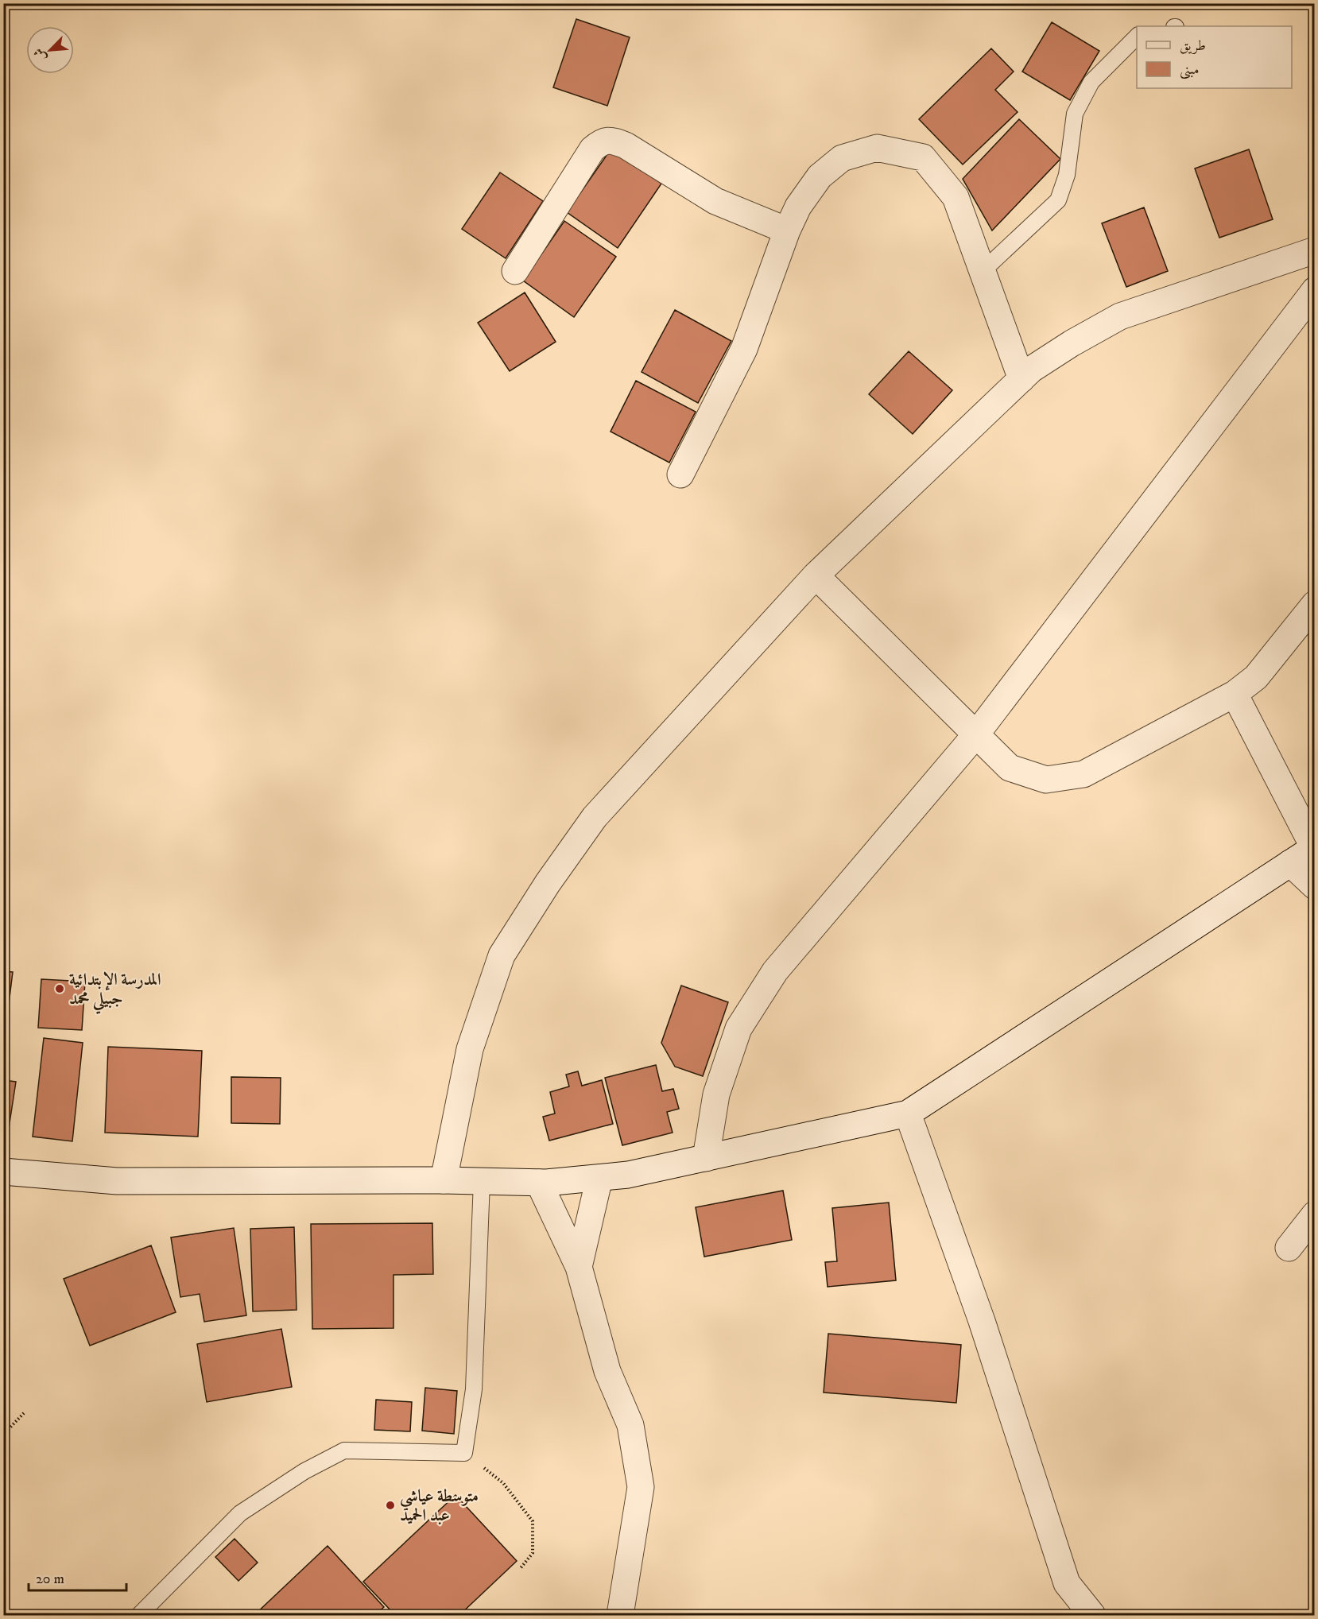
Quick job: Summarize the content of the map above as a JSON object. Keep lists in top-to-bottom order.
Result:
{
  "places": ["المدرسة الإبتدائية جبيلي محمد", "متوسطة عياشي عبد الحميد"],
  "legend": ["طريق", "مبنى"],
  "scale_bar": "20 m",
  "north": "bottom left"
}
